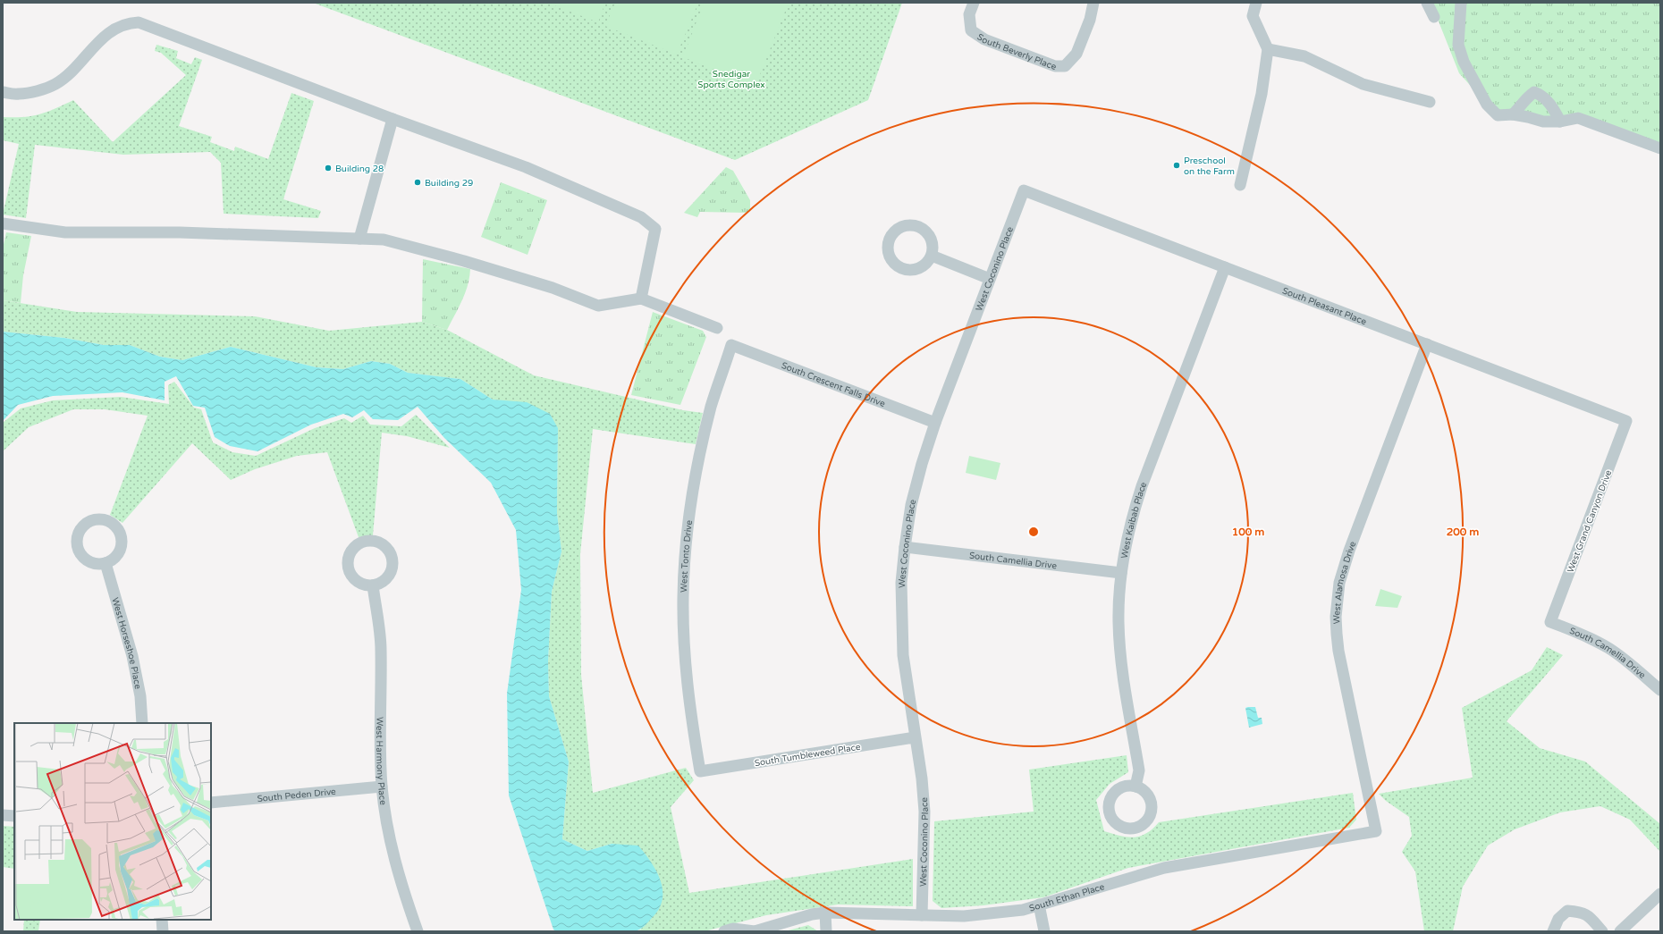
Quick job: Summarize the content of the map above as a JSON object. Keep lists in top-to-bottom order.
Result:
{
  "streets": {
    "street": [
      "South Beverly Place",
      "West Coconino Place",
      "South Pleasant Place",
      "South Crescent Falls Drive",
      "West Kaibab Place",
      "West Grand Canyon Drive",
      "West Tonto Drive",
      "South Camellia Drive",
      "West Alamosa Drive",
      "West Horseshoe Place",
      "South Tumbleweed Place",
      "West Harmony Place",
      "South Peden Drive",
      "South Ethan Place"
    ]
  },
  "crossings": [
    ["West Coconino Place", "South Pleasant Place"],
    ["West Coconino Place", "South Crescent Falls Drive"],
    ["West Coconino Place", "South Camellia Drive"],
    ["West Coconino Place", "South Tumbleweed Place"],
    ["West Coconino Place", "South Ethan Place"],
    ["South Pleasant Place", "West Kaibab Place"],
    ["South Pleasant Place", "West Grand Canyon Drive"],
    ["South Pleasant Place", "West Alamosa Drive"],
    ["South Crescent Falls Drive", "West Tonto Drive"],
    ["West Kaibab Place", "South Camellia Drive"],
    ["West Grand Canyon Drive", "South Camellia Drive"],
    ["West Tonto Drive", "South Tumbleweed Place"],
    ["West Alamosa Drive", "South Ethan Place"],
    ["West Harmony Place", "South Peden Drive"]
  ],
  "parks": ["Snedigar Sports Complex"],
  "places": ["Preschool on the Farm", "Building 28", "Building 29"],
  "rings": ["100 m", "200 m"]
}
